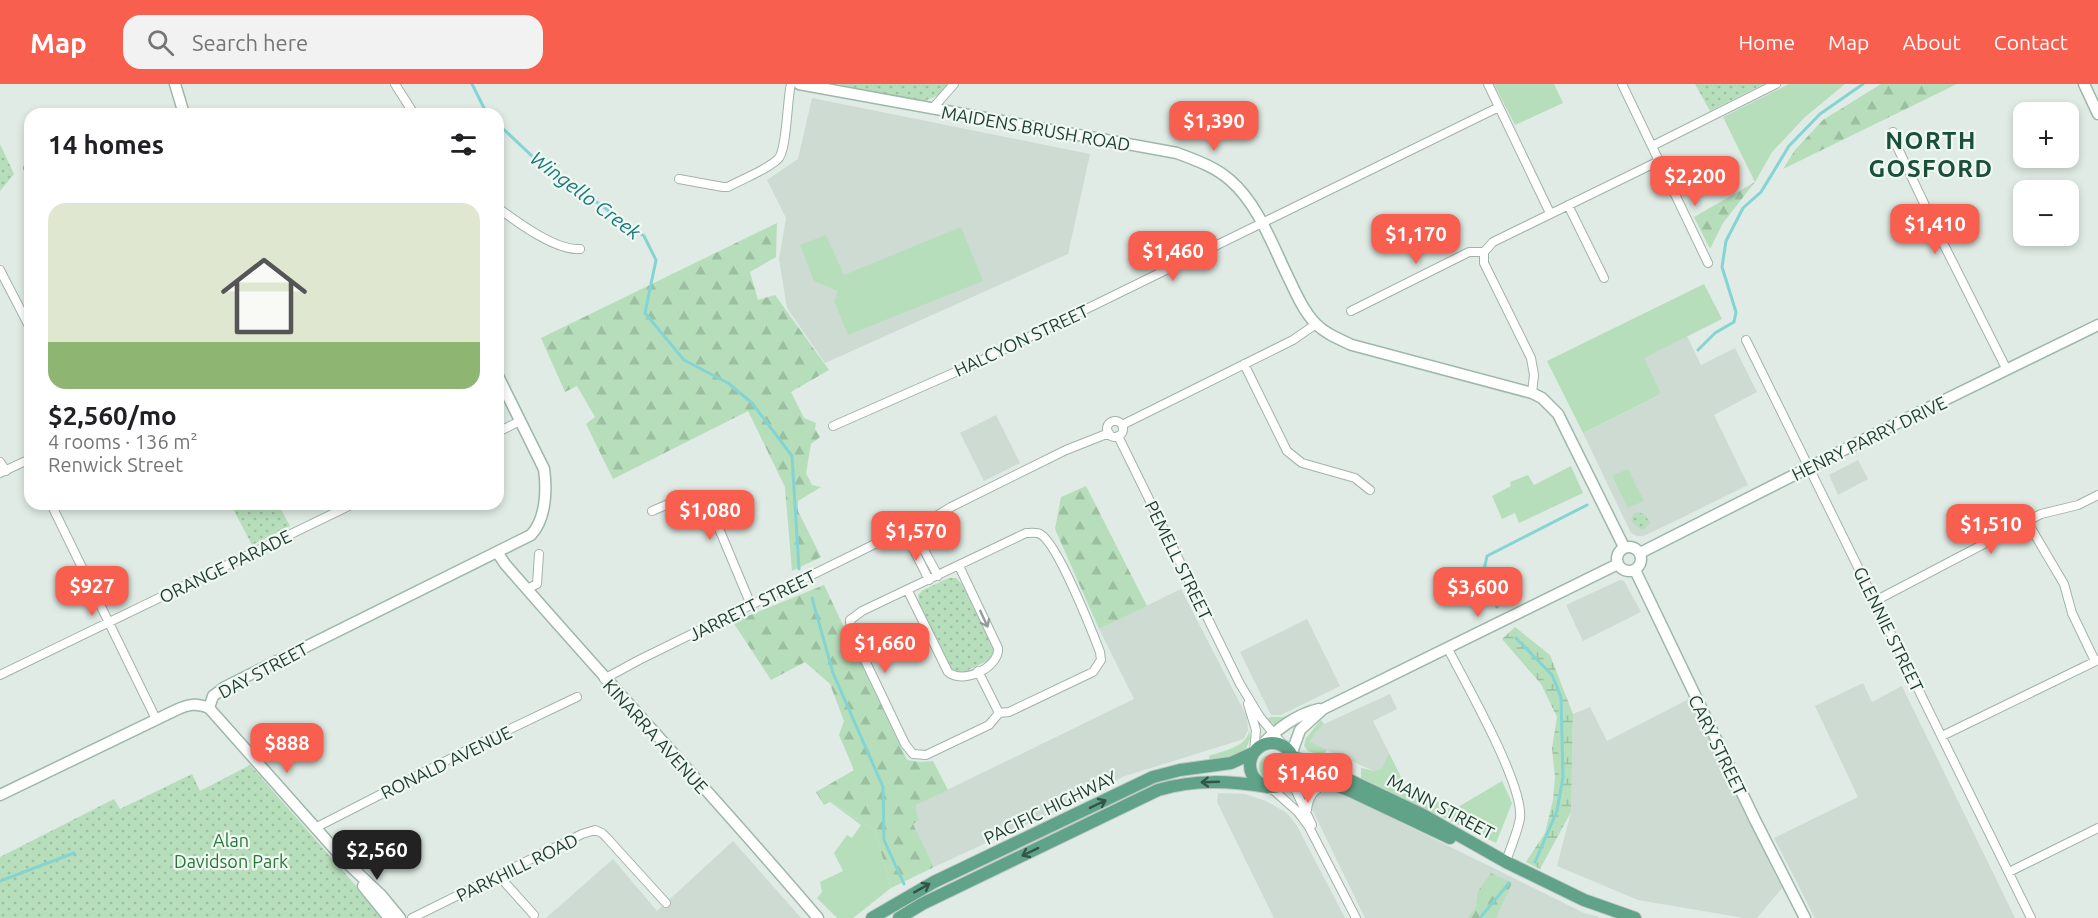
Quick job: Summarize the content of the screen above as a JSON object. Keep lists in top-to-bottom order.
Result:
{
  "streets": {
    "main road": ["MANN STREET", "PACIFIC HIGHWAY"],
    "street": [
      "MAIDENS BRUSH ROAD",
      "HALCYON STREET",
      "HENRY PARRY DRIVE",
      "PEMELL STREET",
      "ORANGE PARADE",
      "JARRETT STREET",
      "GLENNIE STREET",
      "DAY STREET",
      "KINARRA AVENUE",
      "CARY STREET",
      "RONALD AVENUE",
      "PARKHILL ROAD"
    ]
  },
  "crossings": [
    ["MAIDENS BRUSH ROAD", "HALCYON STREET"],
    ["HENRY PARRY DRIVE", "GLENNIE STREET"],
    ["HENRY PARRY DRIVE", "CARY STREET"],
    ["PEMELL STREET", "JARRETT STREET"],
    ["PEMELL STREET", "MANN STREET"],
    ["PEMELL STREET", "PACIFIC HIGHWAY"],
    ["JARRETT STREET", "KINARRA AVENUE"],
    ["DAY STREET", "KINARRA AVENUE"],
    ["MANN STREET", "PACIFIC HIGHWAY"]
  ],
  "districts": ["NORTH GOSFORD"],
  "water": ["Wingello Creek"],
  "parks": ["Alan Davidson Park"],
  "page": {
    "header": "Map",
    "search": "Search here",
    "nav": [
      "Home",
      "Map",
      "About",
      "Contact"
    ],
    "price": [
      "$1,390",
      "$2,200",
      "$1,410",
      "$1,170",
      "$1,460",
      "$1,080",
      "$1,510",
      "$1,570",
      "$927",
      "$3,600",
      "$1,660",
      "$888",
      "$1,460",
      "$2,560"
    ],
    "map_buttons": ["+", "−"],
    "heading": "14 homes",
    "list": [
      {
        "name": "$2,560/mo",
        "note": "4 rooms · 136 m² · Renwick Street"
      }
    ]
  }
}
